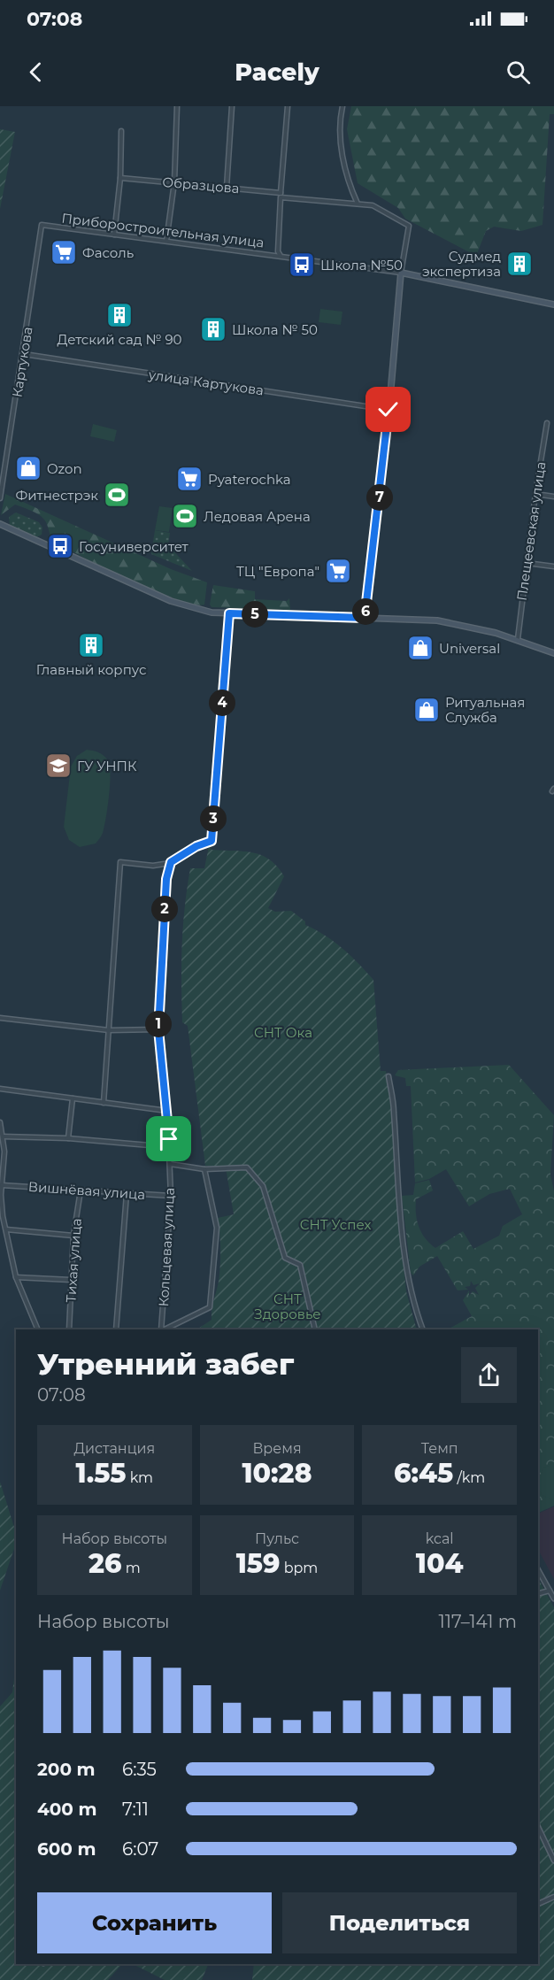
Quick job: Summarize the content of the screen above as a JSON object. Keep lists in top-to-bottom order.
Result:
{
  "streets": {
    "main road": ["Приборостроительная улица"],
    "street": [
      "Образцова",
      "Картукова",
      "улица Картукова",
      "Плещеевская улица",
      "Вишнёвая улица",
      "Кольцевая улица",
      "Тихая улица"
    ]
  },
  "crossings": [
    ["Образцова", "Приборостроительная улица"],
    ["Приборостроительная улица", "Картукова"],
    ["Картукова", "улица Картукова"],
    ["Вишнёвая улица", "Кольцевая улица"],
    ["Вишнёвая улица", "Тихая улица"]
  ],
  "parks": ["СНТ Ока", "СНТ Успех", "СНТ Здоровье"],
  "places": {
    "supermarket": ["Фасоль", "Pyaterochka", "ТЦ \"Европа\""],
    "building": [
      "Судмед экспертиза",
      "Детский сад № 90",
      "Школа № 50",
      "Главный корпус"
    ],
    "bus stop": ["Школа №50", "Госуниверситет"],
    "shop": ["Ozon", "Universal", "Ритуальная Служба"],
    "sports": ["Фитнестрэк", "Ледовая Арена"],
    "school or university": ["ГУ УНПК"]
  },
  "page": {
    "status": "07:08",
    "header": "Pacely",
    "pins": [
      "7",
      "6",
      "5",
      "4",
      "3",
      "2",
      "1"
    ],
    "heading": ["Утренний забег", "07:08"],
    "stats": [
      ["Дистанция", "1.55 km"],
      ["Время", "10:28"],
      ["Темп", "6:45 /km"],
      ["Набор высоты", "26 m"],
      ["Пульс", "159 bpm"],
      ["kcal", "104"]
    ],
    "chart": ["Набор высоты", "117–141 m"],
    "list": [
      {
        "name": "200 m",
        "note": "6:35"
      },
      {
        "name": "400 m",
        "note": "7:11"
      },
      {
        "name": "600 m",
        "note": "6:07"
      }
    ],
    "buttons": ["Сохранить", "Поделиться"]
  }
}
